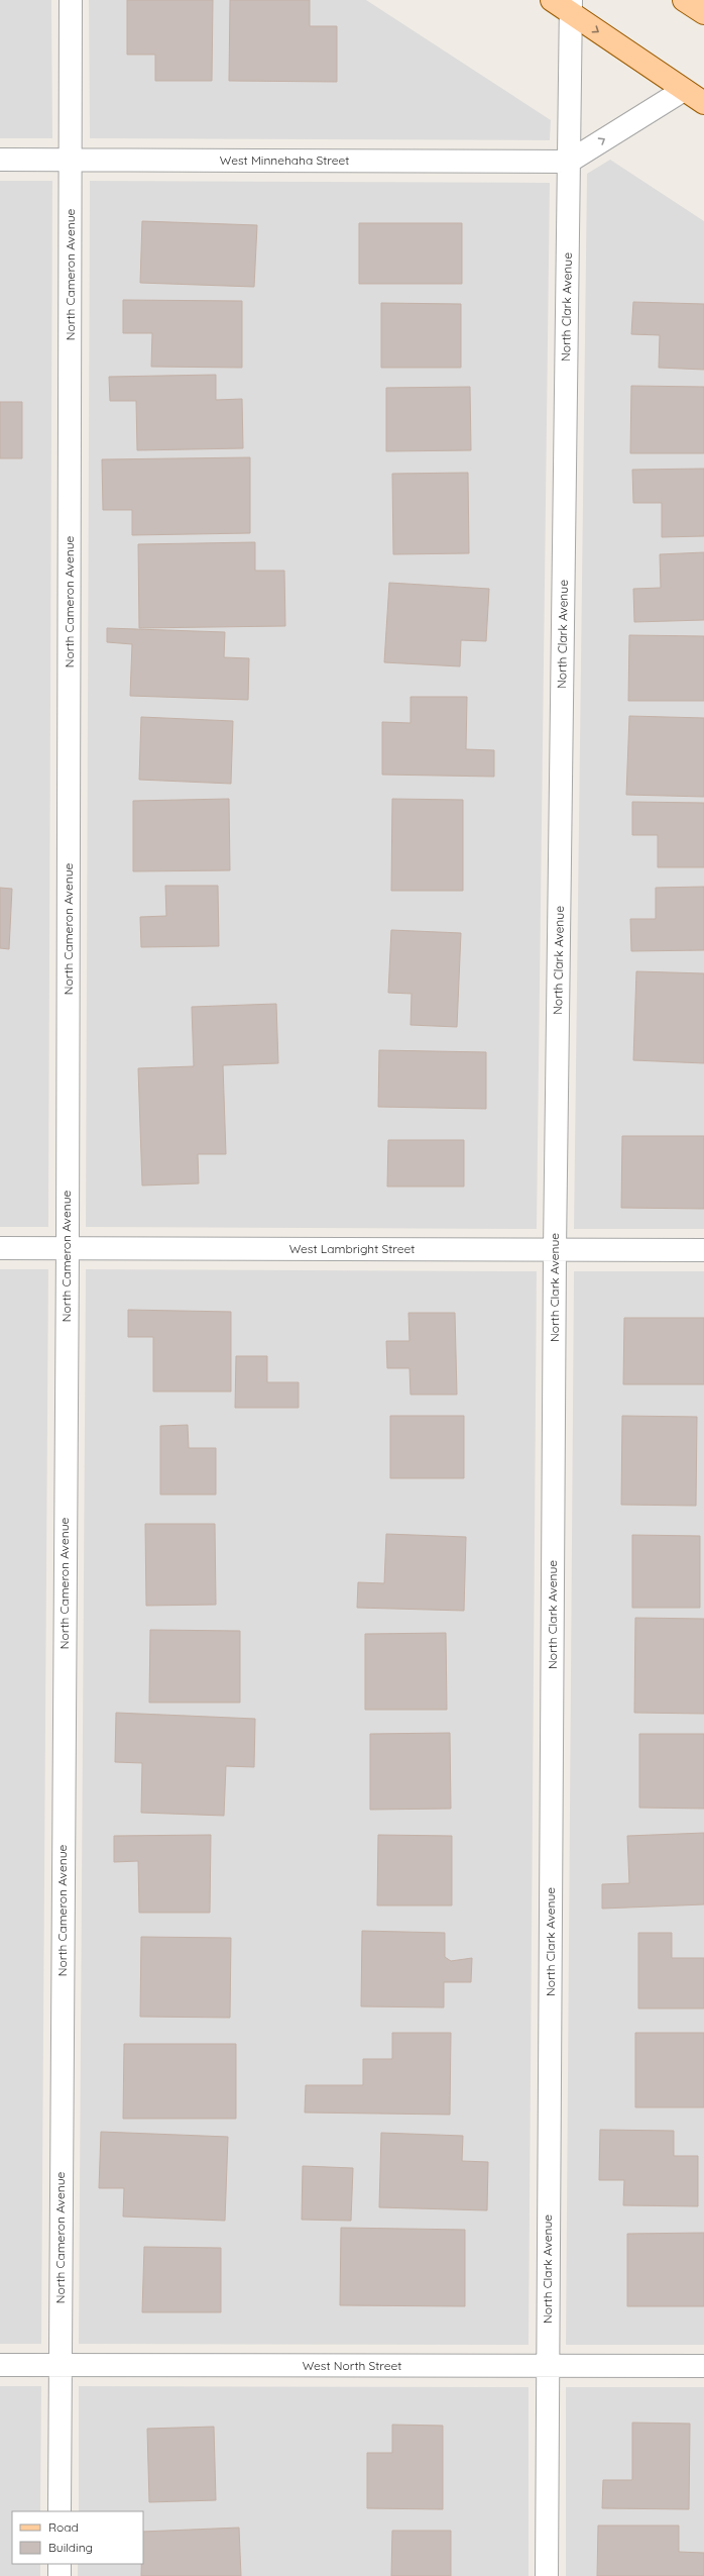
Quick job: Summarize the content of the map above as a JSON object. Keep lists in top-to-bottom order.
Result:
{
  "streets": {
    "street": [
      "West Minnehaha Street",
      "North Cameron Avenue",
      "North Clark Avenue",
      "West Lambright Street",
      "West North Street"
    ]
  },
  "crossings": [
    ["West Minnehaha Street", "North Cameron Avenue"],
    ["West Minnehaha Street", "North Clark Avenue"],
    ["North Cameron Avenue", "West Lambright Street"],
    ["North Cameron Avenue", "West North Street"],
    ["North Clark Avenue", "West Lambright Street"],
    ["North Clark Avenue", "West North Street"]
  ],
  "legend": ["Road", "Building"]
}
